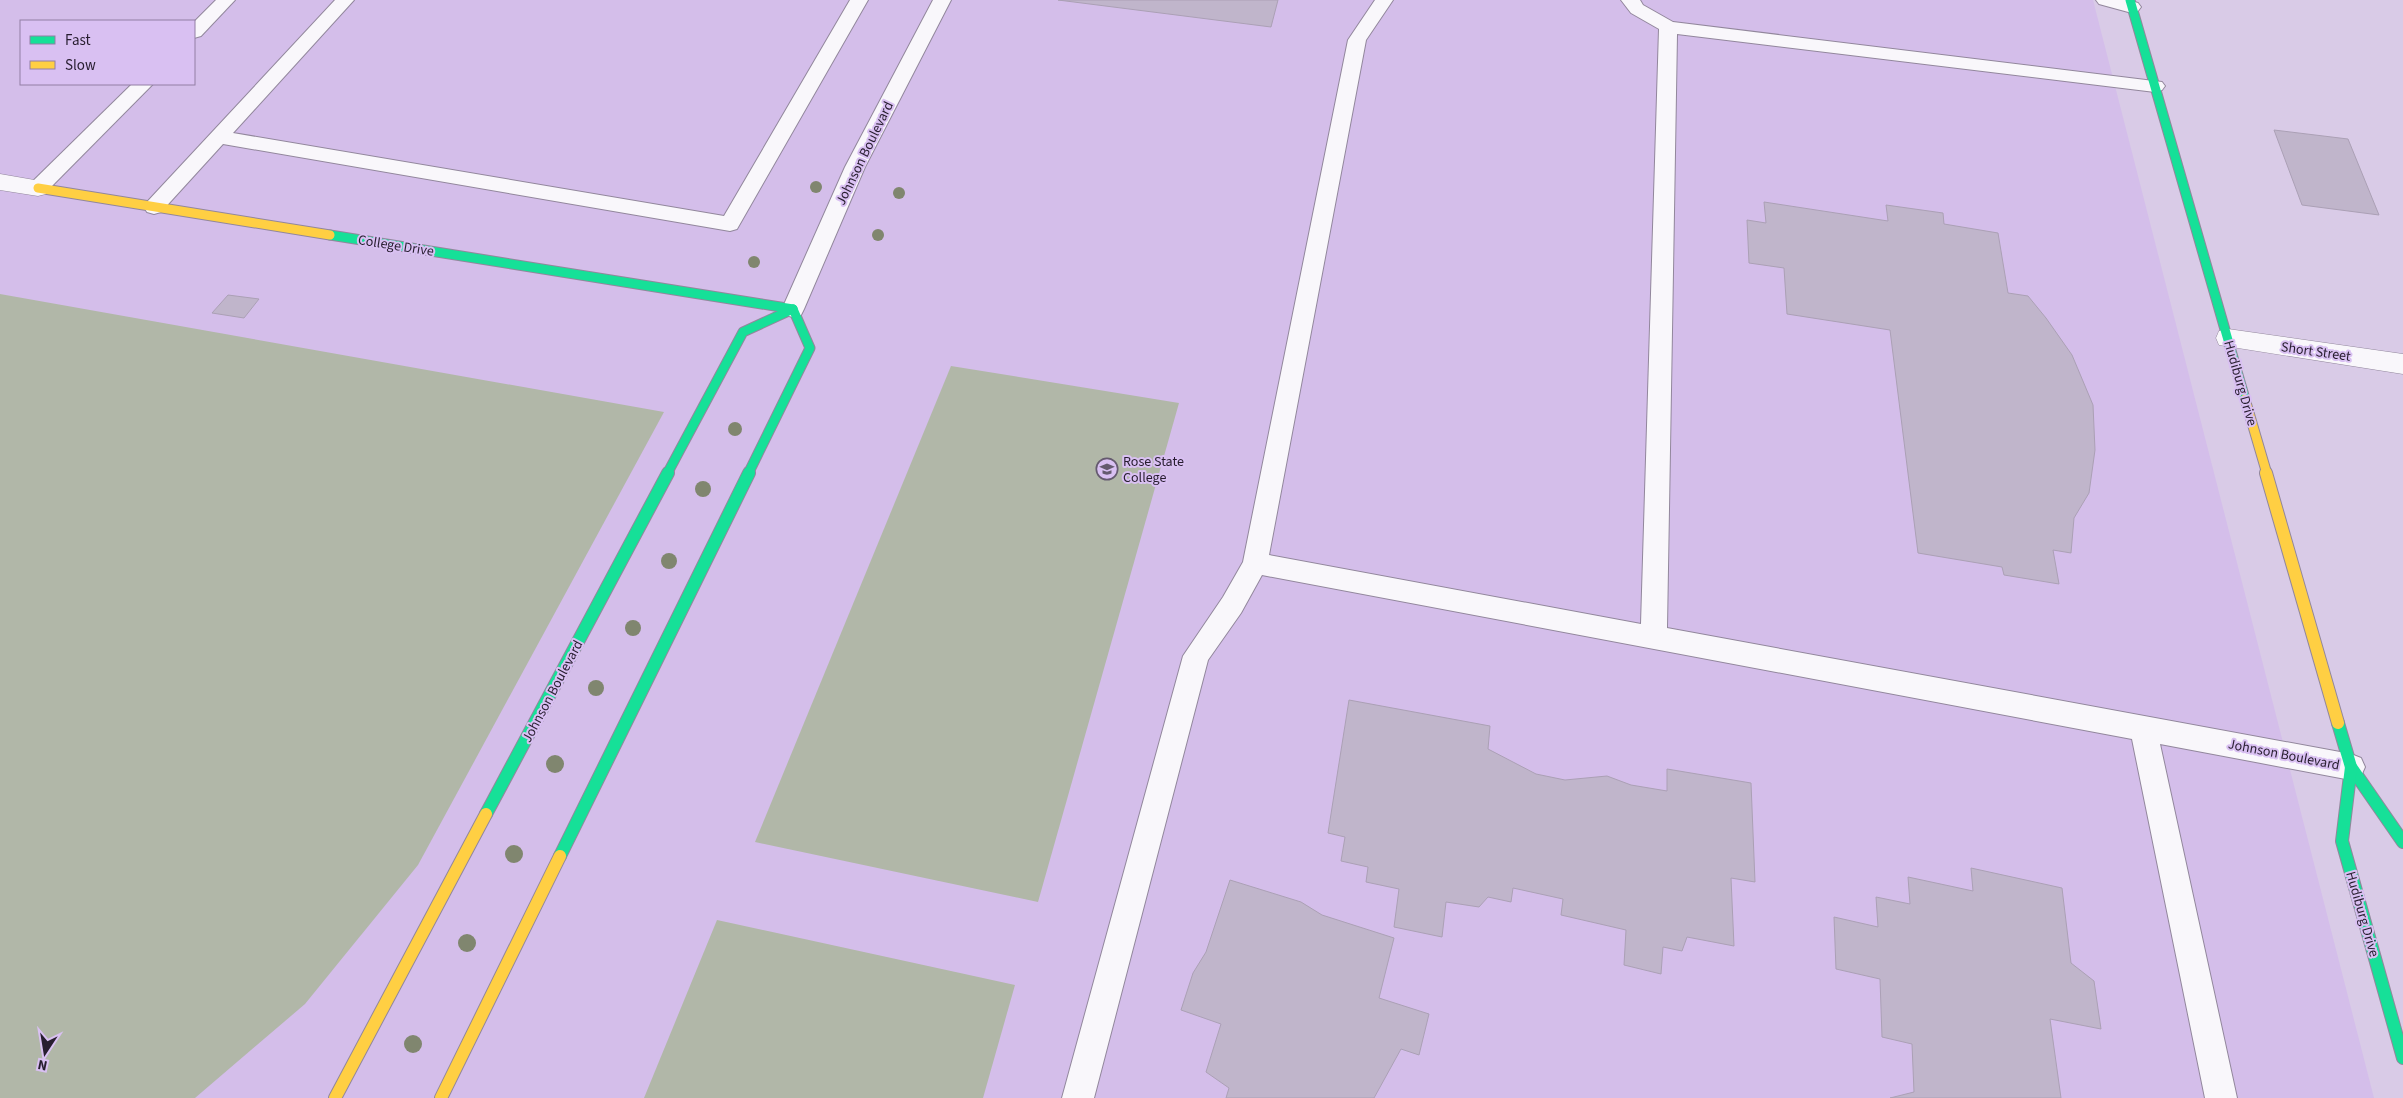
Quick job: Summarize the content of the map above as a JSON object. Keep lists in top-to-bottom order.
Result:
{
  "streets": {
    "street": [
      "Johnson Boulevard",
      "College Drive",
      "Short Street",
      "Hudiburg Drive"
    ]
  },
  "crossings": [
    ["Johnson Boulevard", "College Drive"],
    ["Johnson Boulevard", "Hudiburg Drive"],
    ["Short Street", "Hudiburg Drive"]
  ],
  "places": {
    "school or university": ["Rose State College"]
  },
  "legend": ["Fast", "Slow"],
  "north": "bottom"
}
